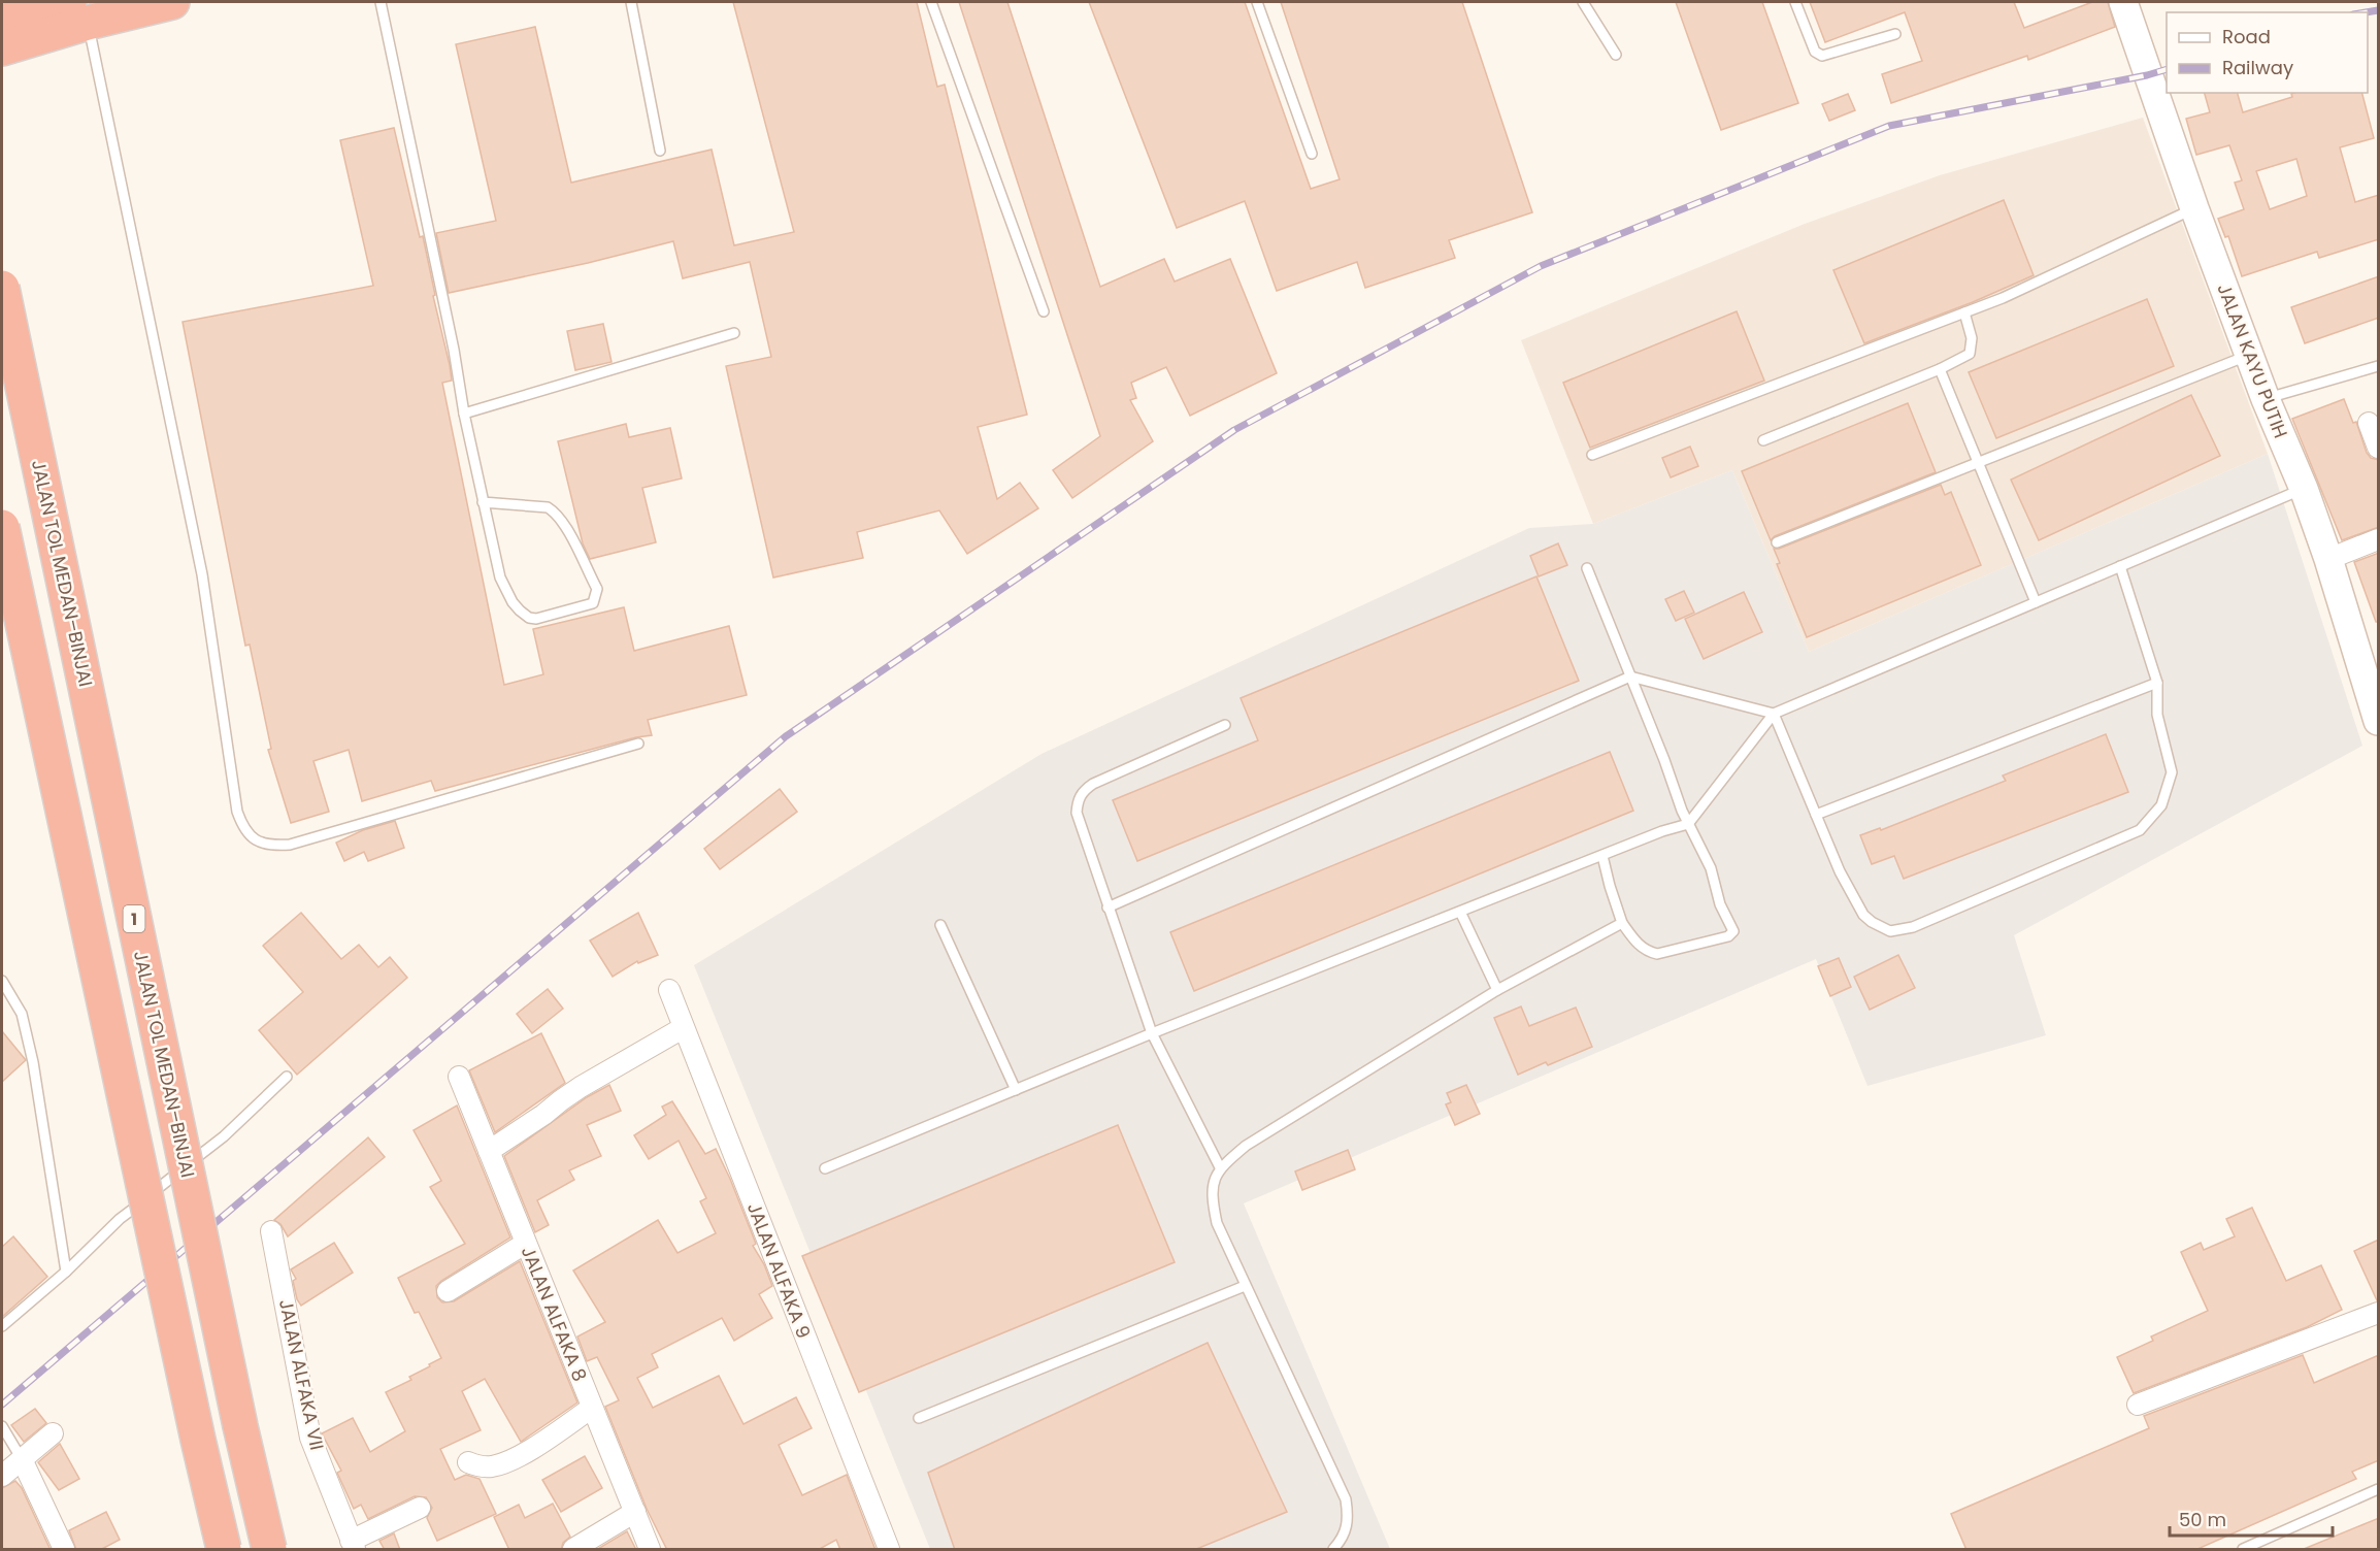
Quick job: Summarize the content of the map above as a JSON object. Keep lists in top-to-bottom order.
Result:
{
  "streets": {
    "highway": ["JALAN TOL MEDAN–BINJAI", "1"],
    "street": [
      "JALAN KAYU PUTIH",
      "JALAN ALFAKA 9",
      "JALAN ALFAKA 8",
      "JALAN ALFAKA VII"
    ]
  },
  "legend": ["Road", "Railway"],
  "scale_bar": "50 m"
}
